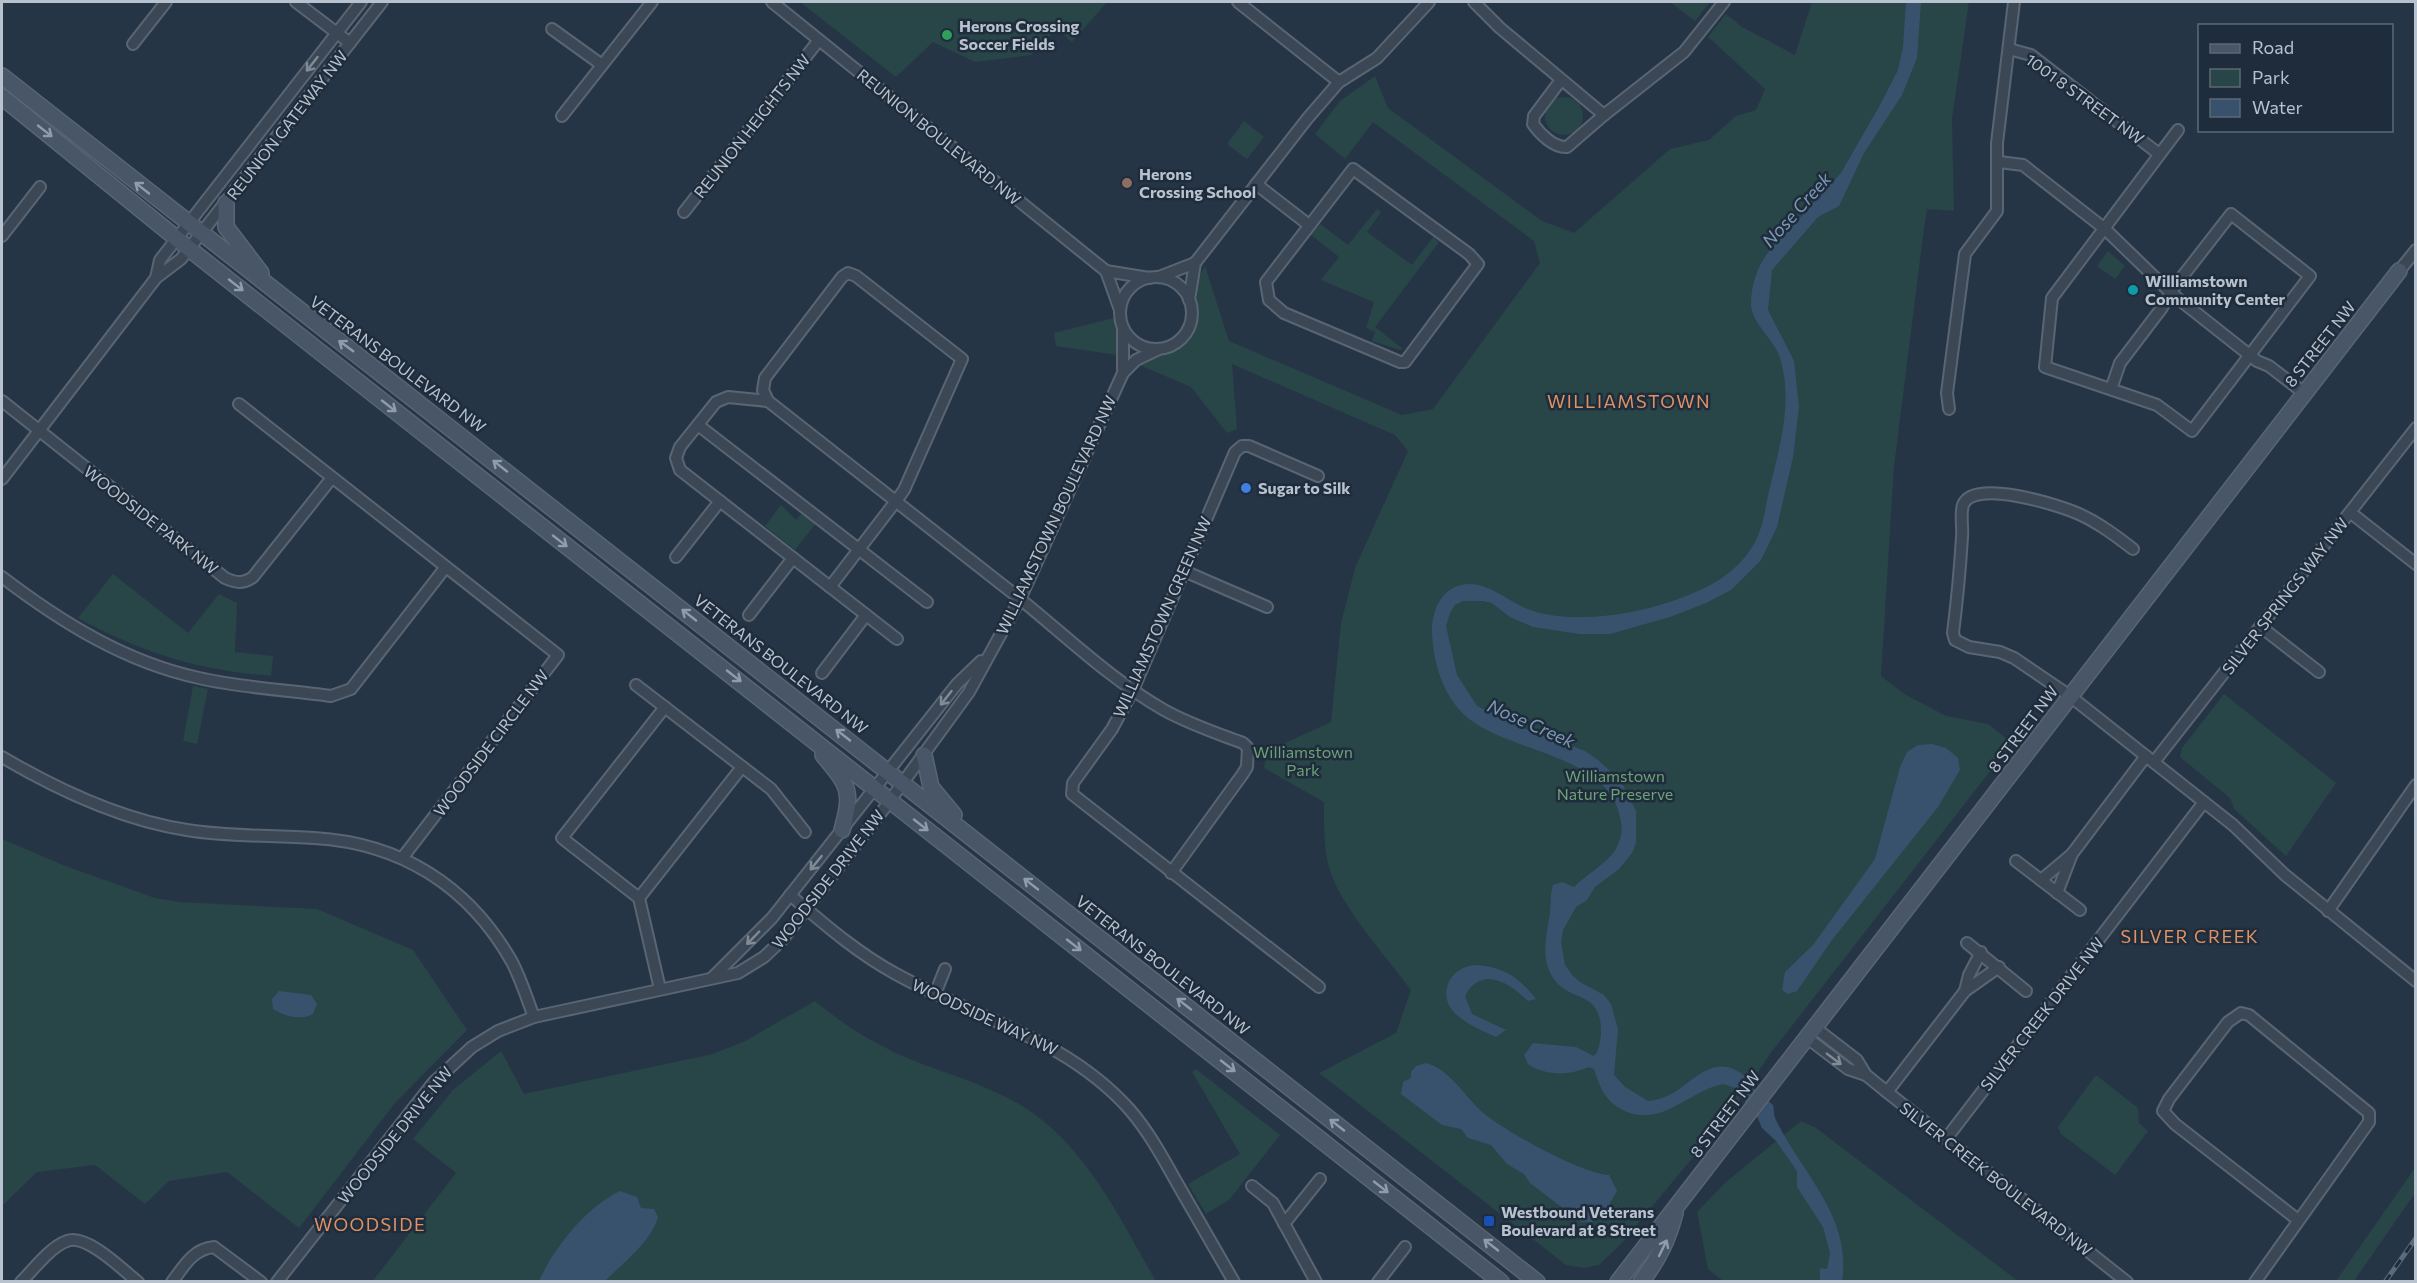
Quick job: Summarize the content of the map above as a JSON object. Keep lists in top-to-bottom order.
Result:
{
  "streets": {
    "main road": ["8 STREET NW", "VETERANS BOULEVARD NW"],
    "street": [
      "1001 8 STREET NW",
      "REUNION GATEWAY NW",
      "REUNION HEIGHTS NW",
      "REUNION BOULEVARD NW",
      "WILLIAMSTOWN BOULEVARD NW",
      "WOODSIDE PARK NW",
      "SILVER SPRINGS WAY NW",
      "WILLIAMSTOWN GREEN NW",
      "WOODSIDE CIRCLE NW",
      "WOODSIDE DRIVE NW",
      "SILVER CREEK DRIVE NW",
      "WOODSIDE WAY NW",
      "SILVER CREEK BOULEVARD NW"
    ]
  },
  "crossings": [
    ["REUNION GATEWAY NW", "VETERANS BOULEVARD NW"],
    ["REUNION HEIGHTS NW", "REUNION BOULEVARD NW"],
    ["REUNION BOULEVARD NW", "WILLIAMSTOWN BOULEVARD NW"],
    ["8 STREET NW", "SILVER CREEK BOULEVARD NW"],
    ["VETERANS BOULEVARD NW", "WILLIAMSTOWN BOULEVARD NW"],
    ["VETERANS BOULEVARD NW", "WOODSIDE DRIVE NW"],
    ["WILLIAMSTOWN BOULEVARD NW", "WOODSIDE DRIVE NW"],
    ["WOODSIDE PARK NW", "WOODSIDE CIRCLE NW"],
    ["WOODSIDE DRIVE NW", "WOODSIDE WAY NW"],
    ["SILVER CREEK DRIVE NW", "SILVER CREEK BOULEVARD NW"]
  ],
  "districts": ["WILLIAMSTOWN", "SILVER CREEK", "WOODSIDE"],
  "water": ["Nose Creek"],
  "parks": ["Williamstown Park", "Williamstown Nature Preserve"],
  "places": {
    "other": [
      "Herons Crossing Soccer Fields",
      "Herons Crossing School",
      "Williamstown Community Center",
      "Sugar to Silk"
    ],
    "transit": ["Westbound Veterans Boulevard at 8 Street"]
  },
  "legend": ["Road", "Park", "Water"]
}
